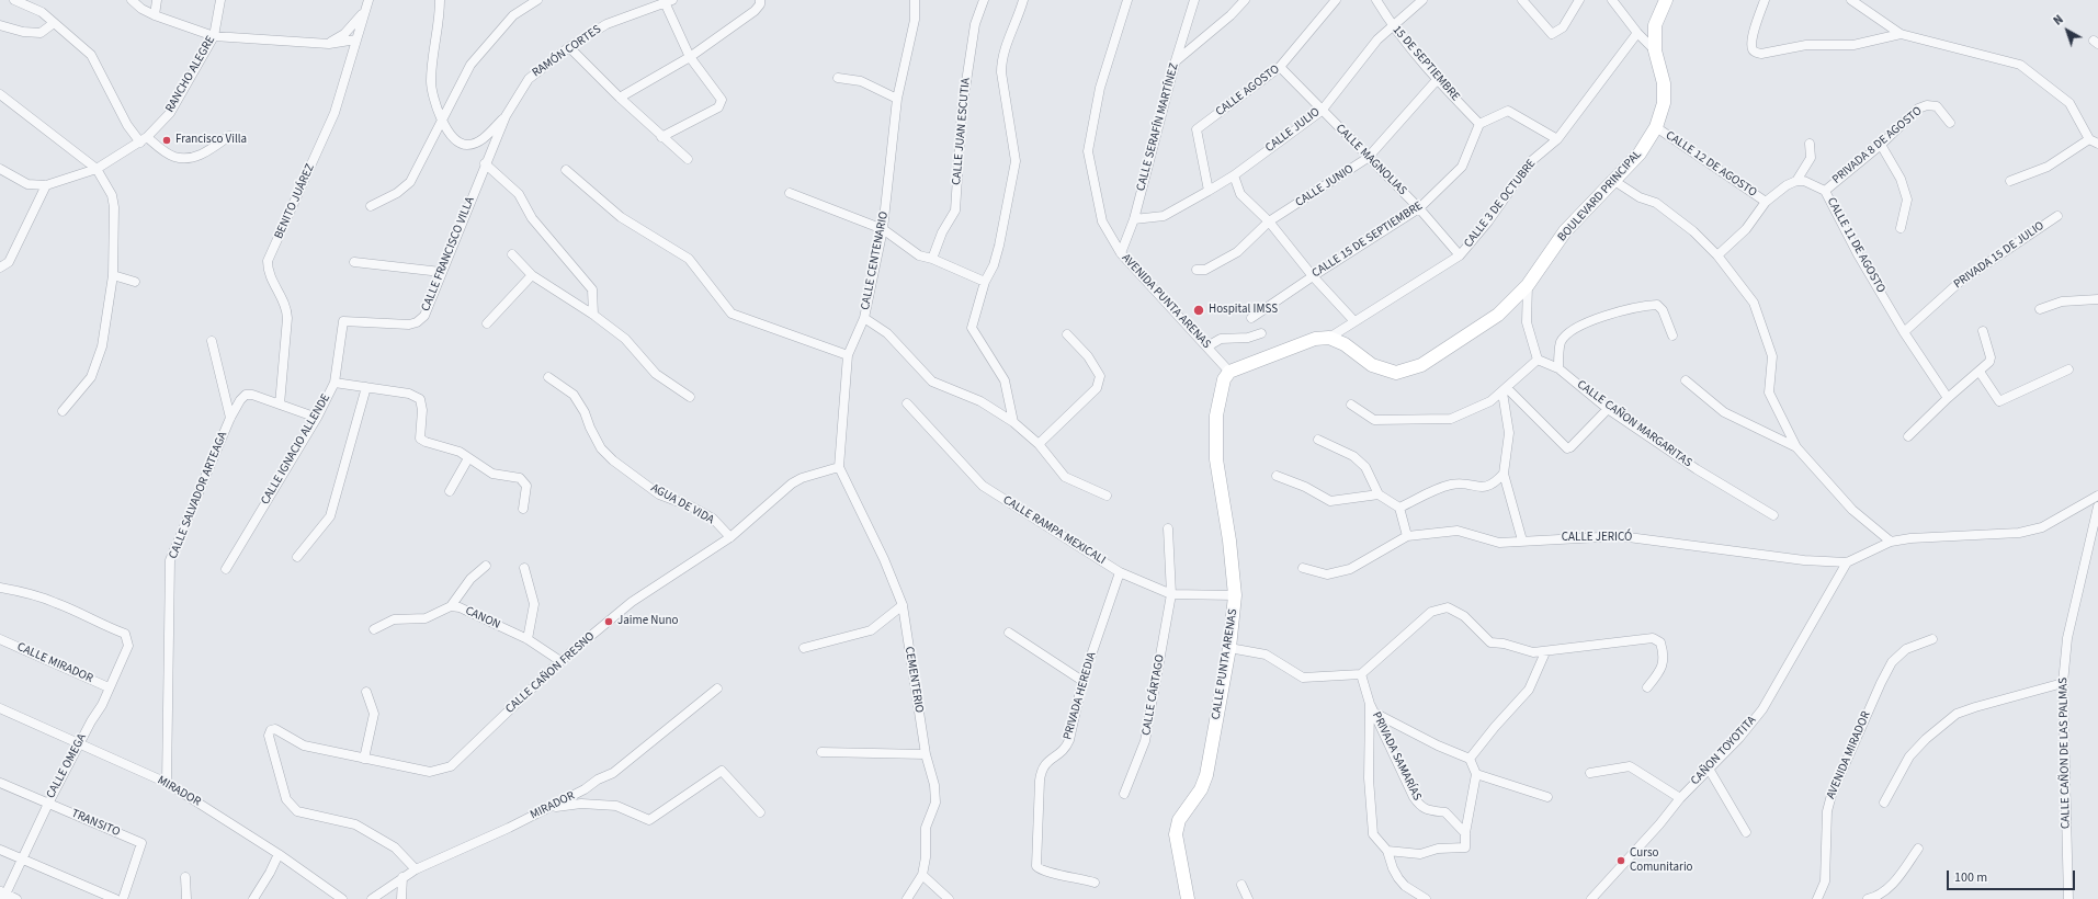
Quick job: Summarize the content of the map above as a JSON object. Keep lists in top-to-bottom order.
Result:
{
  "streets": {
    "street": [
      "RAMÓN CORTES",
      "15 DE SEPTIEMBRE",
      "RANCHO ALEGRE",
      "CALLE AGOSTO",
      "CALLE SERAFÍN MARTÍNEZ",
      "CALLE JULIO",
      "CALLE JUAN ESCUTIA",
      "PRIVADA 8 DE AGOSTO",
      "CALLE MAGNOLIAS",
      "CALLE 12 DE AGOSTO",
      "CALLE JUNIO",
      "BOULEVARD PRINCIPAL",
      "BENITO JUÁREZ",
      "CALLE 3 DE OCTUBRE",
      "CALLE 15 DE SEPTIEMBRE",
      "CALLE 11 DE AGOSTO",
      "CALLE FRANCISCO VILLA",
      "PRIVADA 15 DE JULIO",
      "CALLE CENTENARIO",
      "AVENIDA PUNTA ARENAS",
      "CALLE CAÑON MARGARITAS",
      "CALLE IGNACIO ALLENDE",
      "CALLE SALVADOR ARTEAGA",
      "AGUA DE VIDA",
      "CALLE RAMPA MEXICALI",
      "CALLE JERICÓ",
      "CANON",
      "CALLE MIRADOR",
      "CALLE PUNTA ARENAS",
      "CALLE CAÑON FRESNO",
      "CEMENTERIO",
      "CALLE CÁRTAGO",
      "PRIVADA HEREDIA",
      "CAÑON TOYOTITA",
      "CALLE CAÑON DE LAS PALMAS",
      "AVENIDA MIRADOR",
      "PRIVADA SAMARÍAS",
      "CALLE OMEGA",
      "MIRADOR",
      "TRANSITO"
    ]
  },
  "crossings": [
    ["RAMÓN CORTES", "CALLE FRANCISCO VILLA"],
    ["15 DE SEPTIEMBRE", "CALLE JULIO"],
    ["15 DE SEPTIEMBRE", "CALLE JUNIO"],
    ["15 DE SEPTIEMBRE", "CALLE 15 DE SEPTIEMBRE"],
    ["CALLE AGOSTO", "CALLE JULIO"],
    ["CALLE AGOSTO", "CALLE MAGNOLIAS"],
    ["CALLE SERAFÍN MARTÍNEZ", "CALLE JULIO"],
    ["CALLE SERAFÍN MARTÍNEZ", "AVENIDA PUNTA ARENAS"],
    ["CALLE JULIO", "CALLE MAGNOLIAS"],
    ["PRIVADA 8 DE AGOSTO", "CALLE 11 DE AGOSTO"],
    ["CALLE MAGNOLIAS", "CALLE JUNIO"],
    ["CALLE MAGNOLIAS", "CALLE 3 DE OCTUBRE"],
    ["CALLE MAGNOLIAS", "CALLE 15 DE SEPTIEMBRE"],
    ["CALLE 12 DE AGOSTO", "BOULEVARD PRINCIPAL"],
    ["BOULEVARD PRINCIPAL", "CALLE 3 DE OCTUBRE"],
    ["BENITO JUÁREZ", "CALLE SALVADOR ARTEAGA"],
    ["CALLE 11 DE AGOSTO", "PRIVADA 15 DE JULIO"],
    ["CALLE FRANCISCO VILLA", "CALLE IGNACIO ALLENDE"],
    ["CALLE CENTENARIO", "CALLE CAÑON FRESNO"],
    ["CALLE CENTENARIO", "CEMENTERIO"],
    ["AVENIDA PUNTA ARENAS", "CALLE PUNTA ARENAS"],
    ["CALLE IGNACIO ALLENDE", "CALLE SALVADOR ARTEAGA"],
    ["CALLE SALVADOR ARTEAGA", "MIRADOR"],
    ["AGUA DE VIDA", "CALLE CAÑON FRESNO"],
    ["CALLE RAMPA MEXICALI", "CALLE PUNTA ARENAS"],
    ["CALLE RAMPA MEXICALI", "CALLE CÁRTAGO"],
    ["CALLE RAMPA MEXICALI", "PRIVADA HEREDIA"],
    ["CALLE JERICÓ", "CAÑON TOYOTITA"],
    ["CANON", "CALLE CAÑON FRESNO"],
    ["CALLE MIRADOR", "CALLE OMEGA"],
    ["CALLE CAÑON FRESNO", "CEMENTERIO"],
    ["CALLE CAÑON FRESNO", "MIRADOR"],
    ["CALLE OMEGA", "MIRADOR"],
    ["CALLE OMEGA", "TRANSITO"]
  ],
  "places": [
    "Francisco Villa",
    "Hospital IMSS",
    "Jaime Nuno",
    "Curso Comunitario"
  ],
  "scale_bar": "100 m",
  "north": "top left"
}
